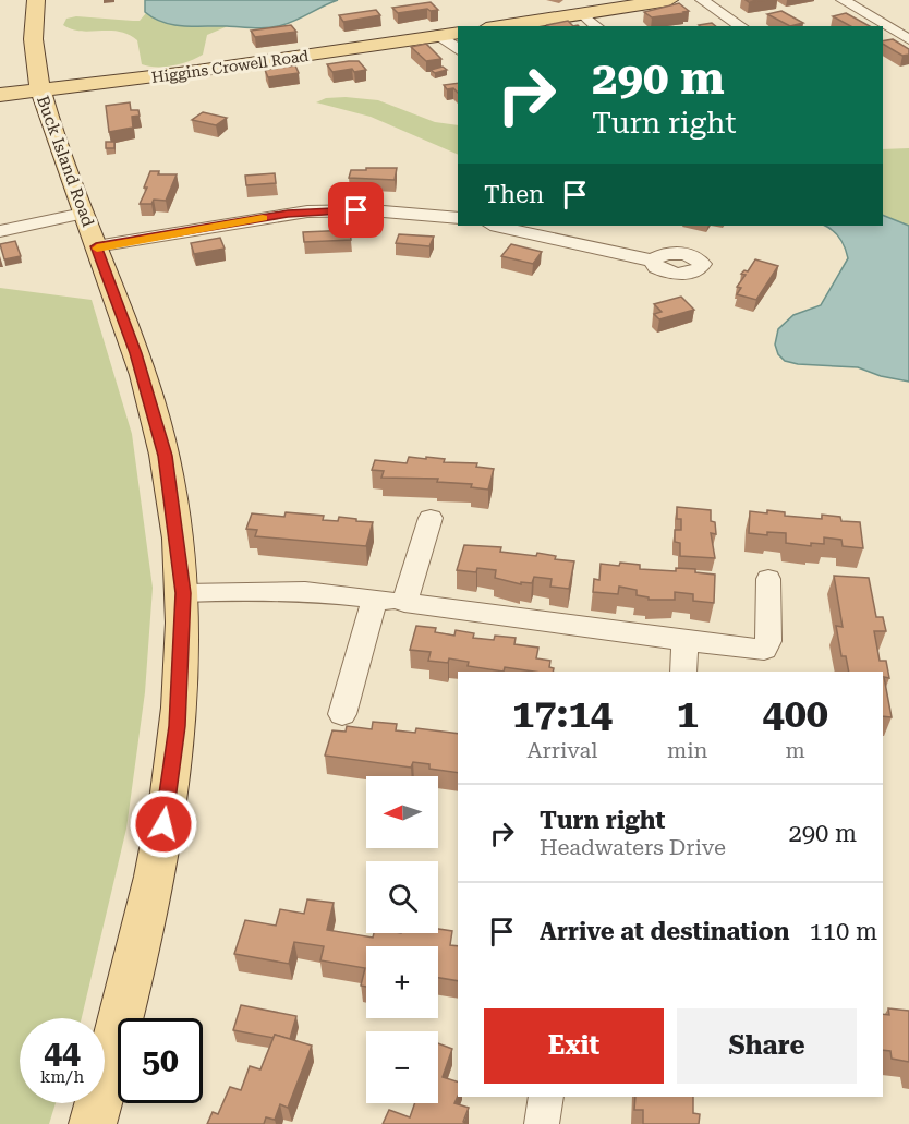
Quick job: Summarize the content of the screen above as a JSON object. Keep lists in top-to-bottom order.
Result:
{
  "streets": {
    "main road": ["Higgins Crowell Road", "Buck Island Road"]
  },
  "crossings": [
    ["Higgins Crowell Road", "Buck Island Road"]
  ],
  "north": "left",
  "page": {
    "turn": ["290 m", "Turn right"],
    "then": "Then",
    "eta": [
      "17:14",
      "Arrival",
      "1",
      "min",
      "400",
      "m"
    ],
    "map_buttons": ["+", "−"],
    "list": [
      {
        "name": "Turn right",
        "note": "Headwaters Drive",
        "value": "290 m"
      },
      {
        "name": "Arrive at destination",
        "value": "110 m"
      }
    ],
    "buttons": ["Exit", "Share"],
    "speed": "44 km/h",
    "limit": "50"
  }
}
